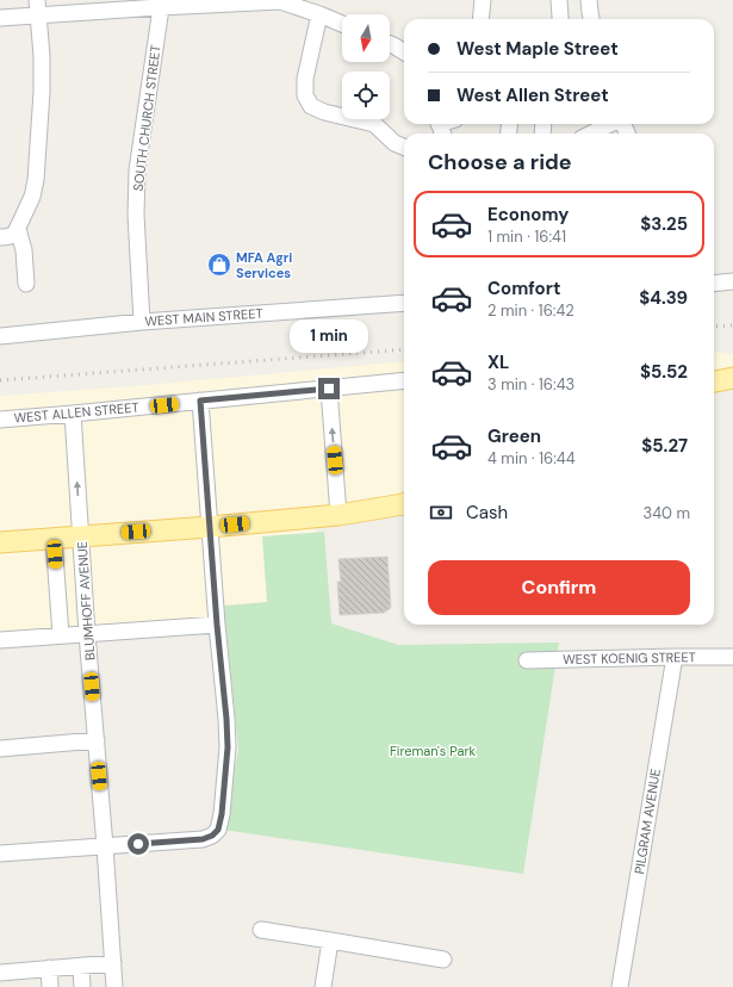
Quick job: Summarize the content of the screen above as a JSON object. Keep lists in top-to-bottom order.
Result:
{
  "streets": {
    "street": [
      "SOUTH CHURCH STREET",
      "WEST MAIN STREET",
      "WEST ALLEN STREET",
      "BLUMHOFF AVENUE",
      "WEST KOENIG STREET",
      "PILGRAM AVENUE"
    ]
  },
  "crossings": [
    ["SOUTH CHURCH STREET", "WEST MAIN STREET"],
    ["WEST ALLEN STREET", "BLUMHOFF AVENUE"],
    ["WEST KOENIG STREET", "PILGRAM AVENUE"]
  ],
  "parks": ["Fireman's Park"],
  "places": {
    "shop": ["MFA Agri Services"]
  },
  "north": "bottom",
  "page": {
    "banner": ["West Maple Street", "West Allen Street"],
    "heading": "Choose a ride",
    "list": [
      {
        "name": "Economy",
        "note": "1 min · 16:41",
        "value": "$3.25"
      },
      {
        "name": "Comfort",
        "note": "2 min · 16:42",
        "value": "$4.39"
      },
      {
        "name": "XL",
        "note": "3 min · 16:43",
        "value": "$5.52"
      },
      {
        "name": "Green",
        "note": "4 min · 16:44",
        "value": "$5.27"
      }
    ],
    "bubble": "1 min",
    "pay": ["Cash", "340 m"],
    "buttons": "Confirm"
  }
}
